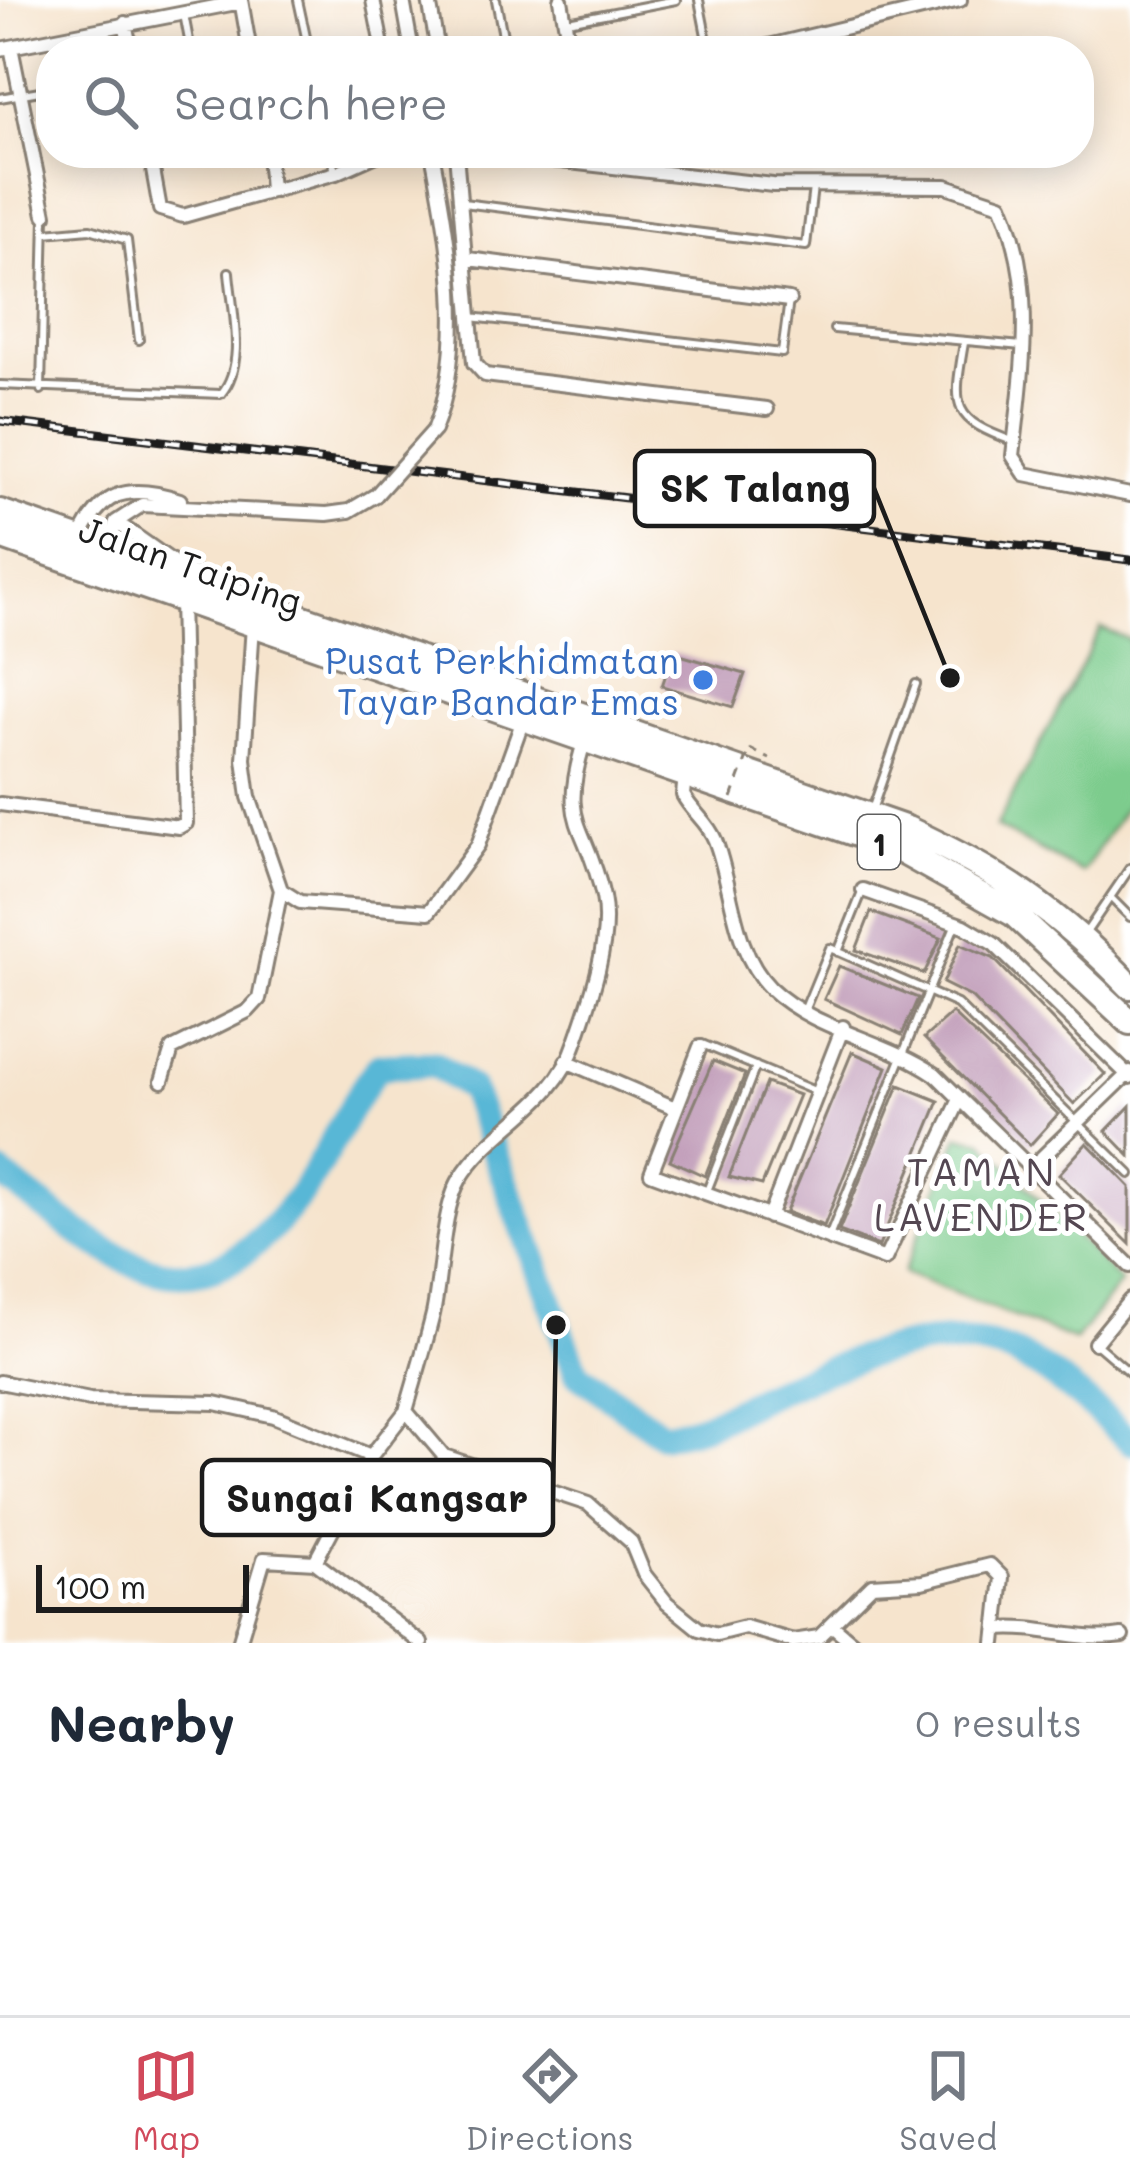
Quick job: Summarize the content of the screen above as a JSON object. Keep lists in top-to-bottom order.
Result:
{
  "streets": {
    "highway": ["Jalan Taiping", "1"]
  },
  "districts": ["TAMAN LAVENDER"],
  "places": ["SK Talang", "Pusat Perkhidmatan Tayar Bandar Emas", "Sungai Kangsar"],
  "scale_bar": "100 m",
  "page": {
    "search": "Search here",
    "scale": "100 m",
    "heading": ["Nearby", "0 results"],
    "nav": ["Map", "Directions", "Saved"]
  }
}
